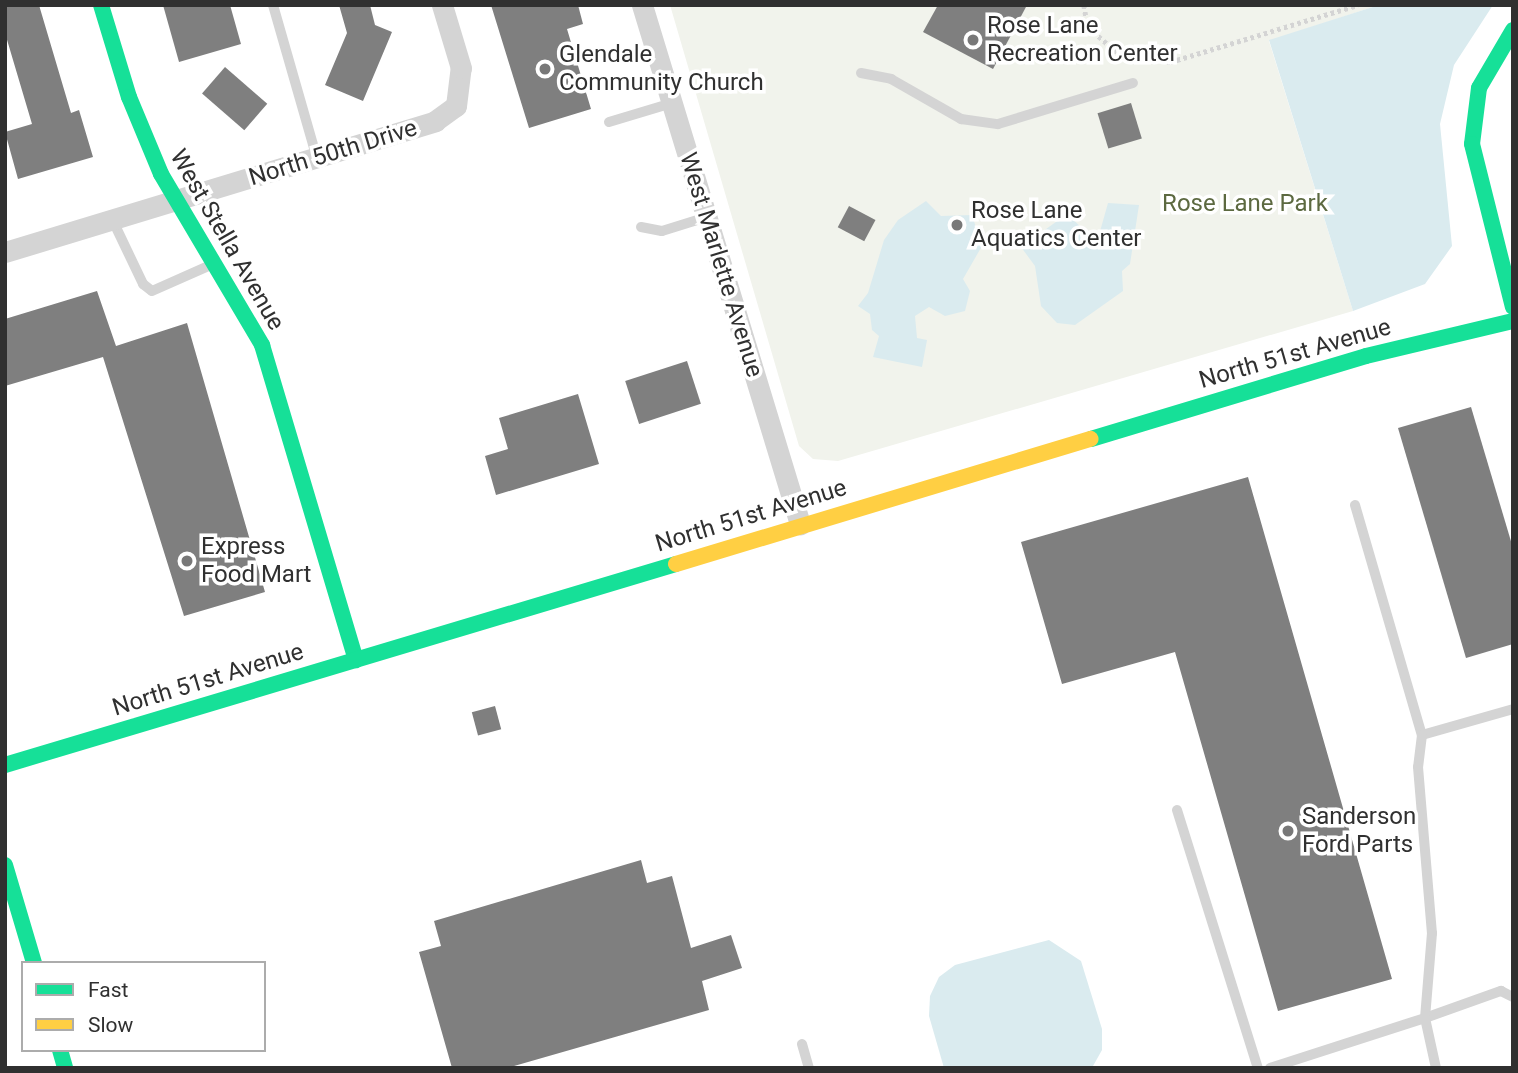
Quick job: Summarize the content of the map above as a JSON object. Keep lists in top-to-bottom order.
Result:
{
  "streets": {
    "main road": ["West Stella Avenue", "North 51st Avenue"],
    "street": ["North 50th Drive", "West Marlette Avenue"]
  },
  "crossings": [
    ["North 50th Drive", "West Stella Avenue"],
    ["West Stella Avenue", "North 51st Avenue"],
    ["West Marlette Avenue", "North 51st Avenue"]
  ],
  "parks": ["Rose Lane Park"],
  "places": [
    "Rose Lane Recreation Center",
    "Glendale Community Church",
    "Rose Lane Aquatics Center",
    "Express Food Mart",
    "Sanderson Ford Parts"
  ],
  "legend": ["Fast", "Slow"]
}
